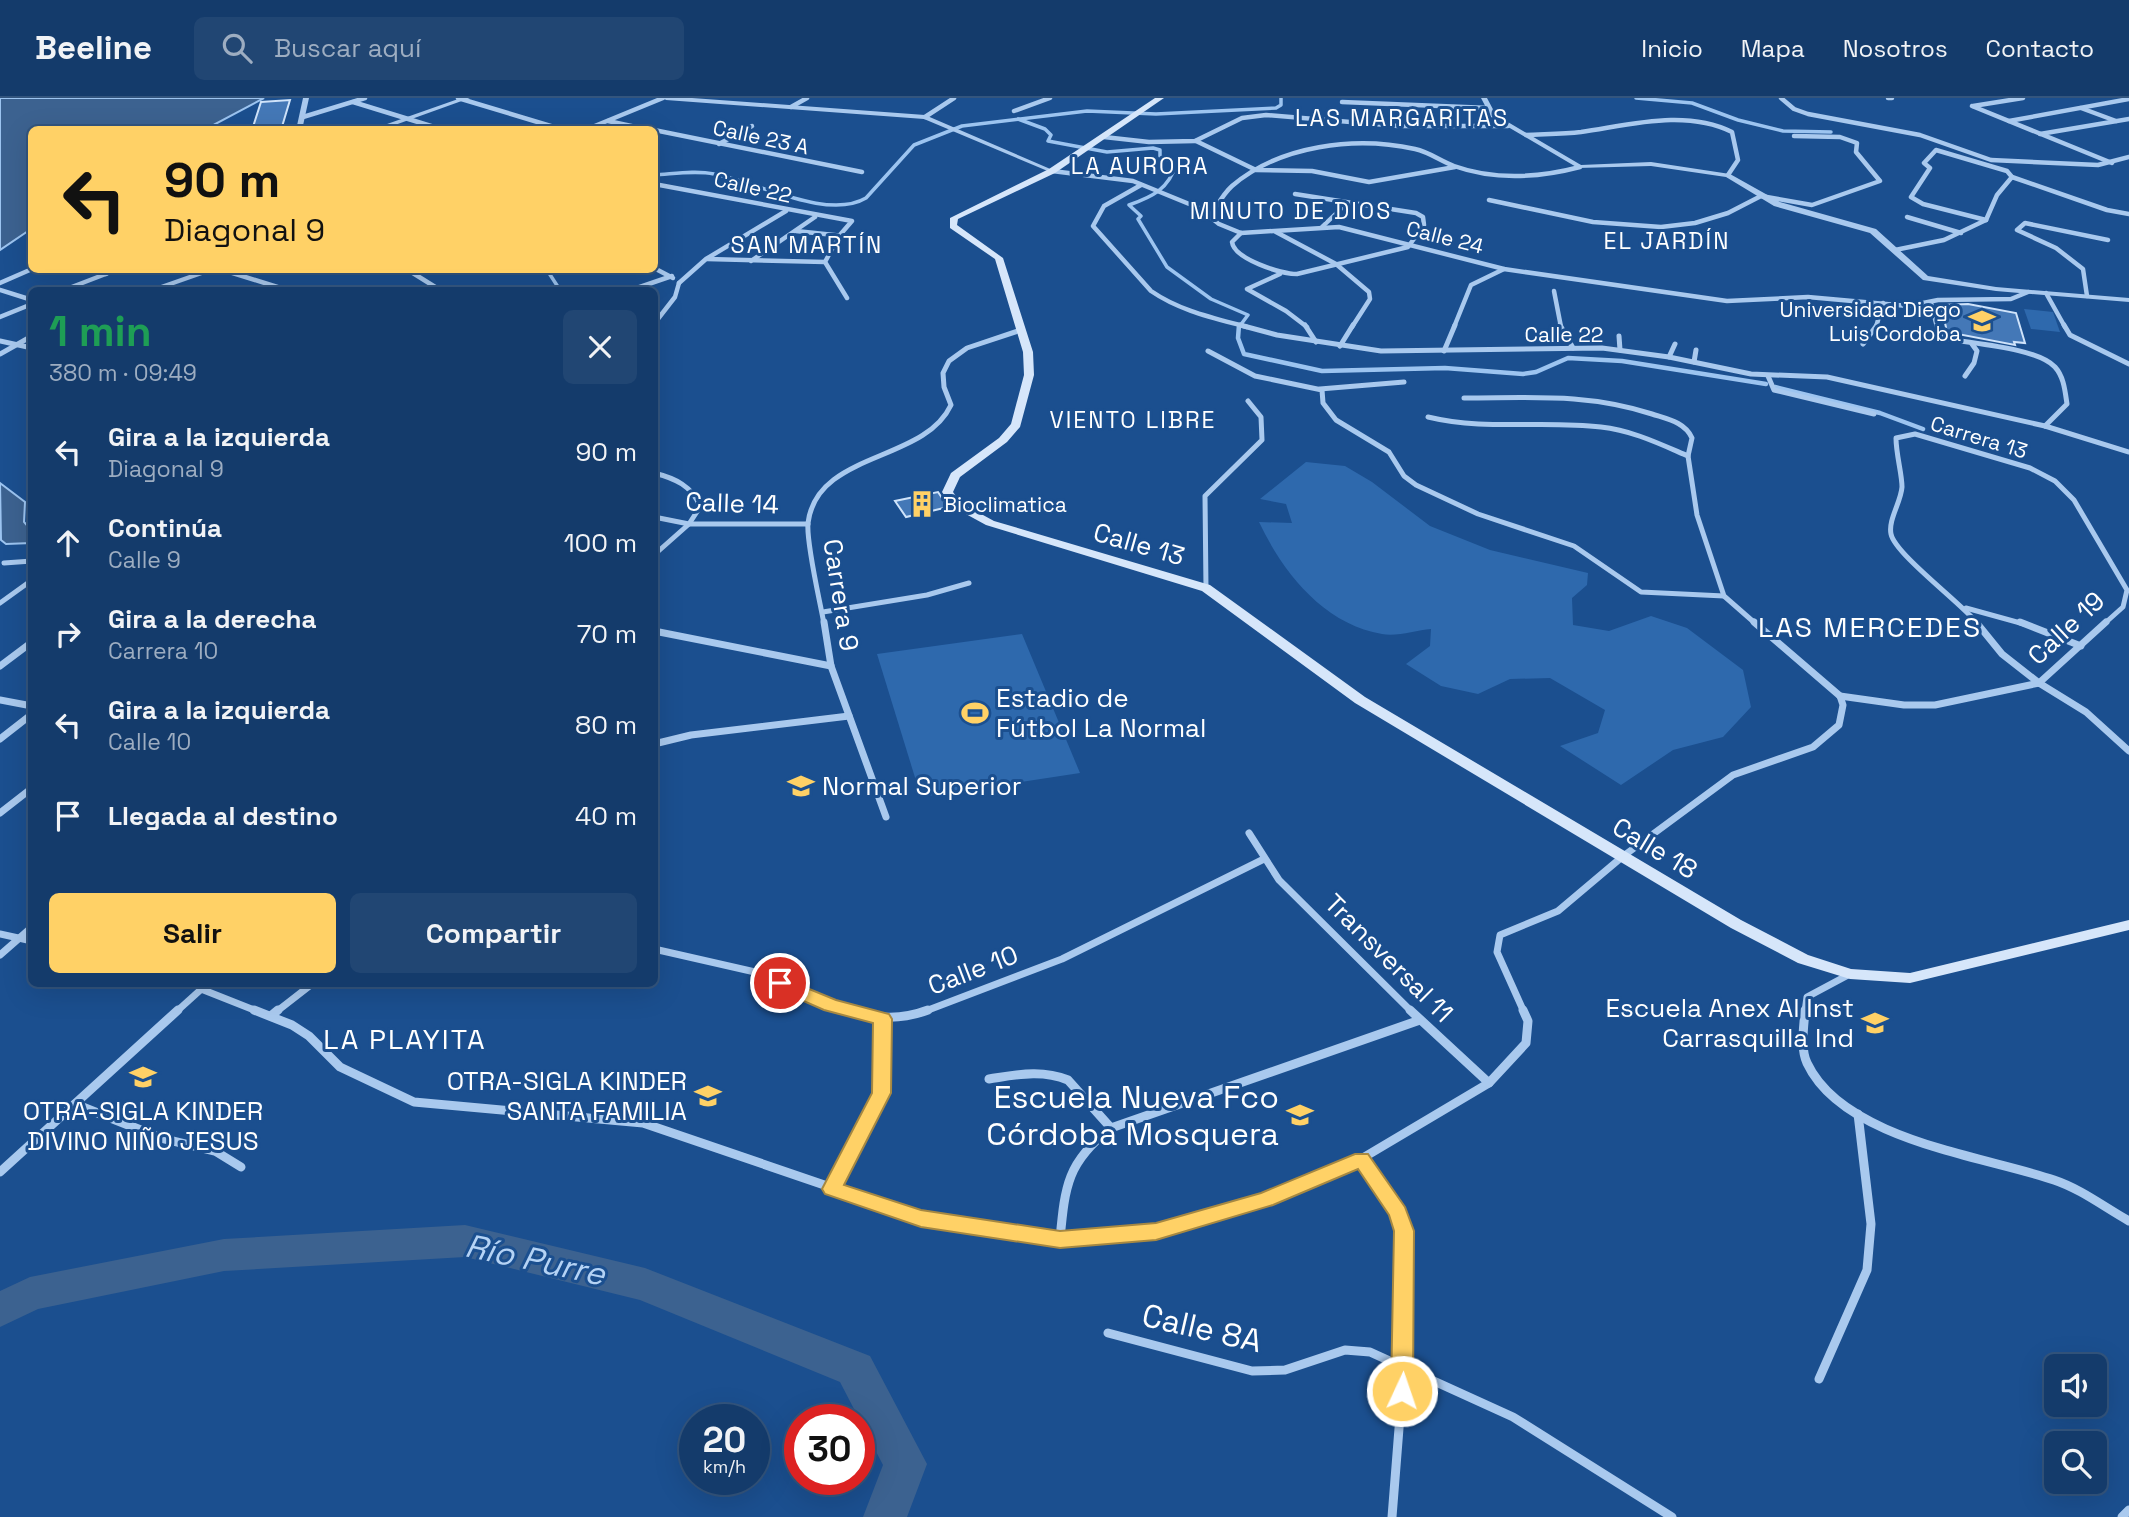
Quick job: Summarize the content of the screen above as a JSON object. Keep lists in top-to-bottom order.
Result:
{
  "streets": {
    "main road": ["Calle 13", "Calle 18"],
    "street": [
      "Calle 23 A",
      "Calle 22",
      "Calle 24",
      "Carrera 13",
      "Calle 14",
      "Carrera 9",
      "Calle 19",
      "Transversal 11",
      "Calle 10",
      "Calle 8A"
    ]
  },
  "crossings": [
    ["Carrera 13", "Calle 19"],
    ["Calle 14", "Carrera 9"],
    ["Calle 13", "Carrera 9"],
    ["Calle 13", "Calle 18"],
    ["Transversal 11", "Calle 10"]
  ],
  "districts": [
    "LAS MARGARITAS",
    "LA AURORA",
    "MINUTO DE DIOS",
    "EL JARDÍN",
    "SAN MARTÍN",
    "VIENTO LIBRE",
    "LAS MERCEDES",
    "LA PLAYITA"
  ],
  "water": ["Río Purre"],
  "places": {
    "school or university": [
      "Universidad Diego Luis Cordoba",
      "Normal Superior",
      "Escuela Anex Al Inst Carrasquilla Ind",
      "OTRA-SIGLA KINDER DIVINO NIÑO JESUS",
      "OTRA-SIGLA KINDER SANTA FAMILIA",
      "Escuela Nueva Fco Córdoba Mosquera"
    ],
    "building": ["Bioclimatica"],
    "sports": ["Estadio de Fútbol La Normal"]
  },
  "page": {
    "header": "Beeline",
    "search": "Buscar aquí",
    "nav": [
      "Inicio",
      "Mapa",
      "Nosotros",
      "Contacto"
    ],
    "turn": ["90 m", "Diagonal 9"],
    "heading": ["1 min", "380 m · 09:49"],
    "list": [
      {
        "name": "Gira a la izquierda",
        "note": "Diagonal 9",
        "value": "90 m"
      },
      {
        "name": "Continúa",
        "note": "Calle 9",
        "value": "100 m"
      },
      {
        "name": "Gira a la derecha",
        "note": "Carrera 10",
        "value": "70 m"
      },
      {
        "name": "Gira a la izquierda",
        "note": "Calle 10",
        "value": "80 m"
      },
      {
        "name": "Llegada al destino",
        "value": "40 m"
      }
    ],
    "buttons": ["Salir", "Compartir"],
    "speed": "20 km/h",
    "limit": "30"
  }
}
